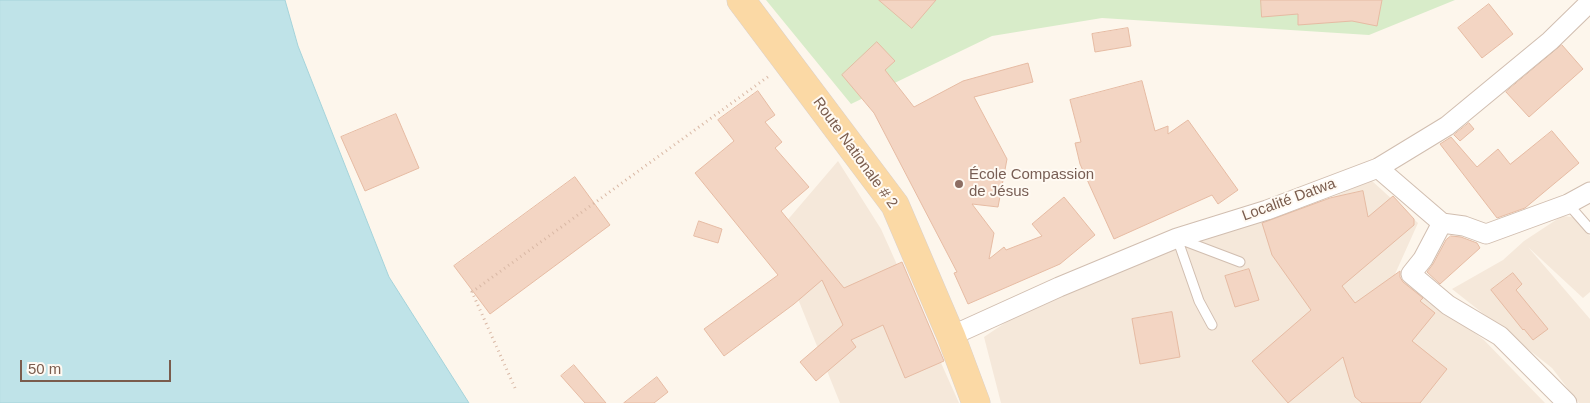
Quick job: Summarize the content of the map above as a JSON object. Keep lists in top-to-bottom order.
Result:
{
  "streets": {
    "main road": ["Route Nationale # 2"],
    "street": ["Localité Datwa"]
  },
  "crossings": [
    ["Route Nationale # 2", "Localité Datwa"]
  ],
  "places": ["École Compassion de Jésus"],
  "scale_bar": "50 m"
}
